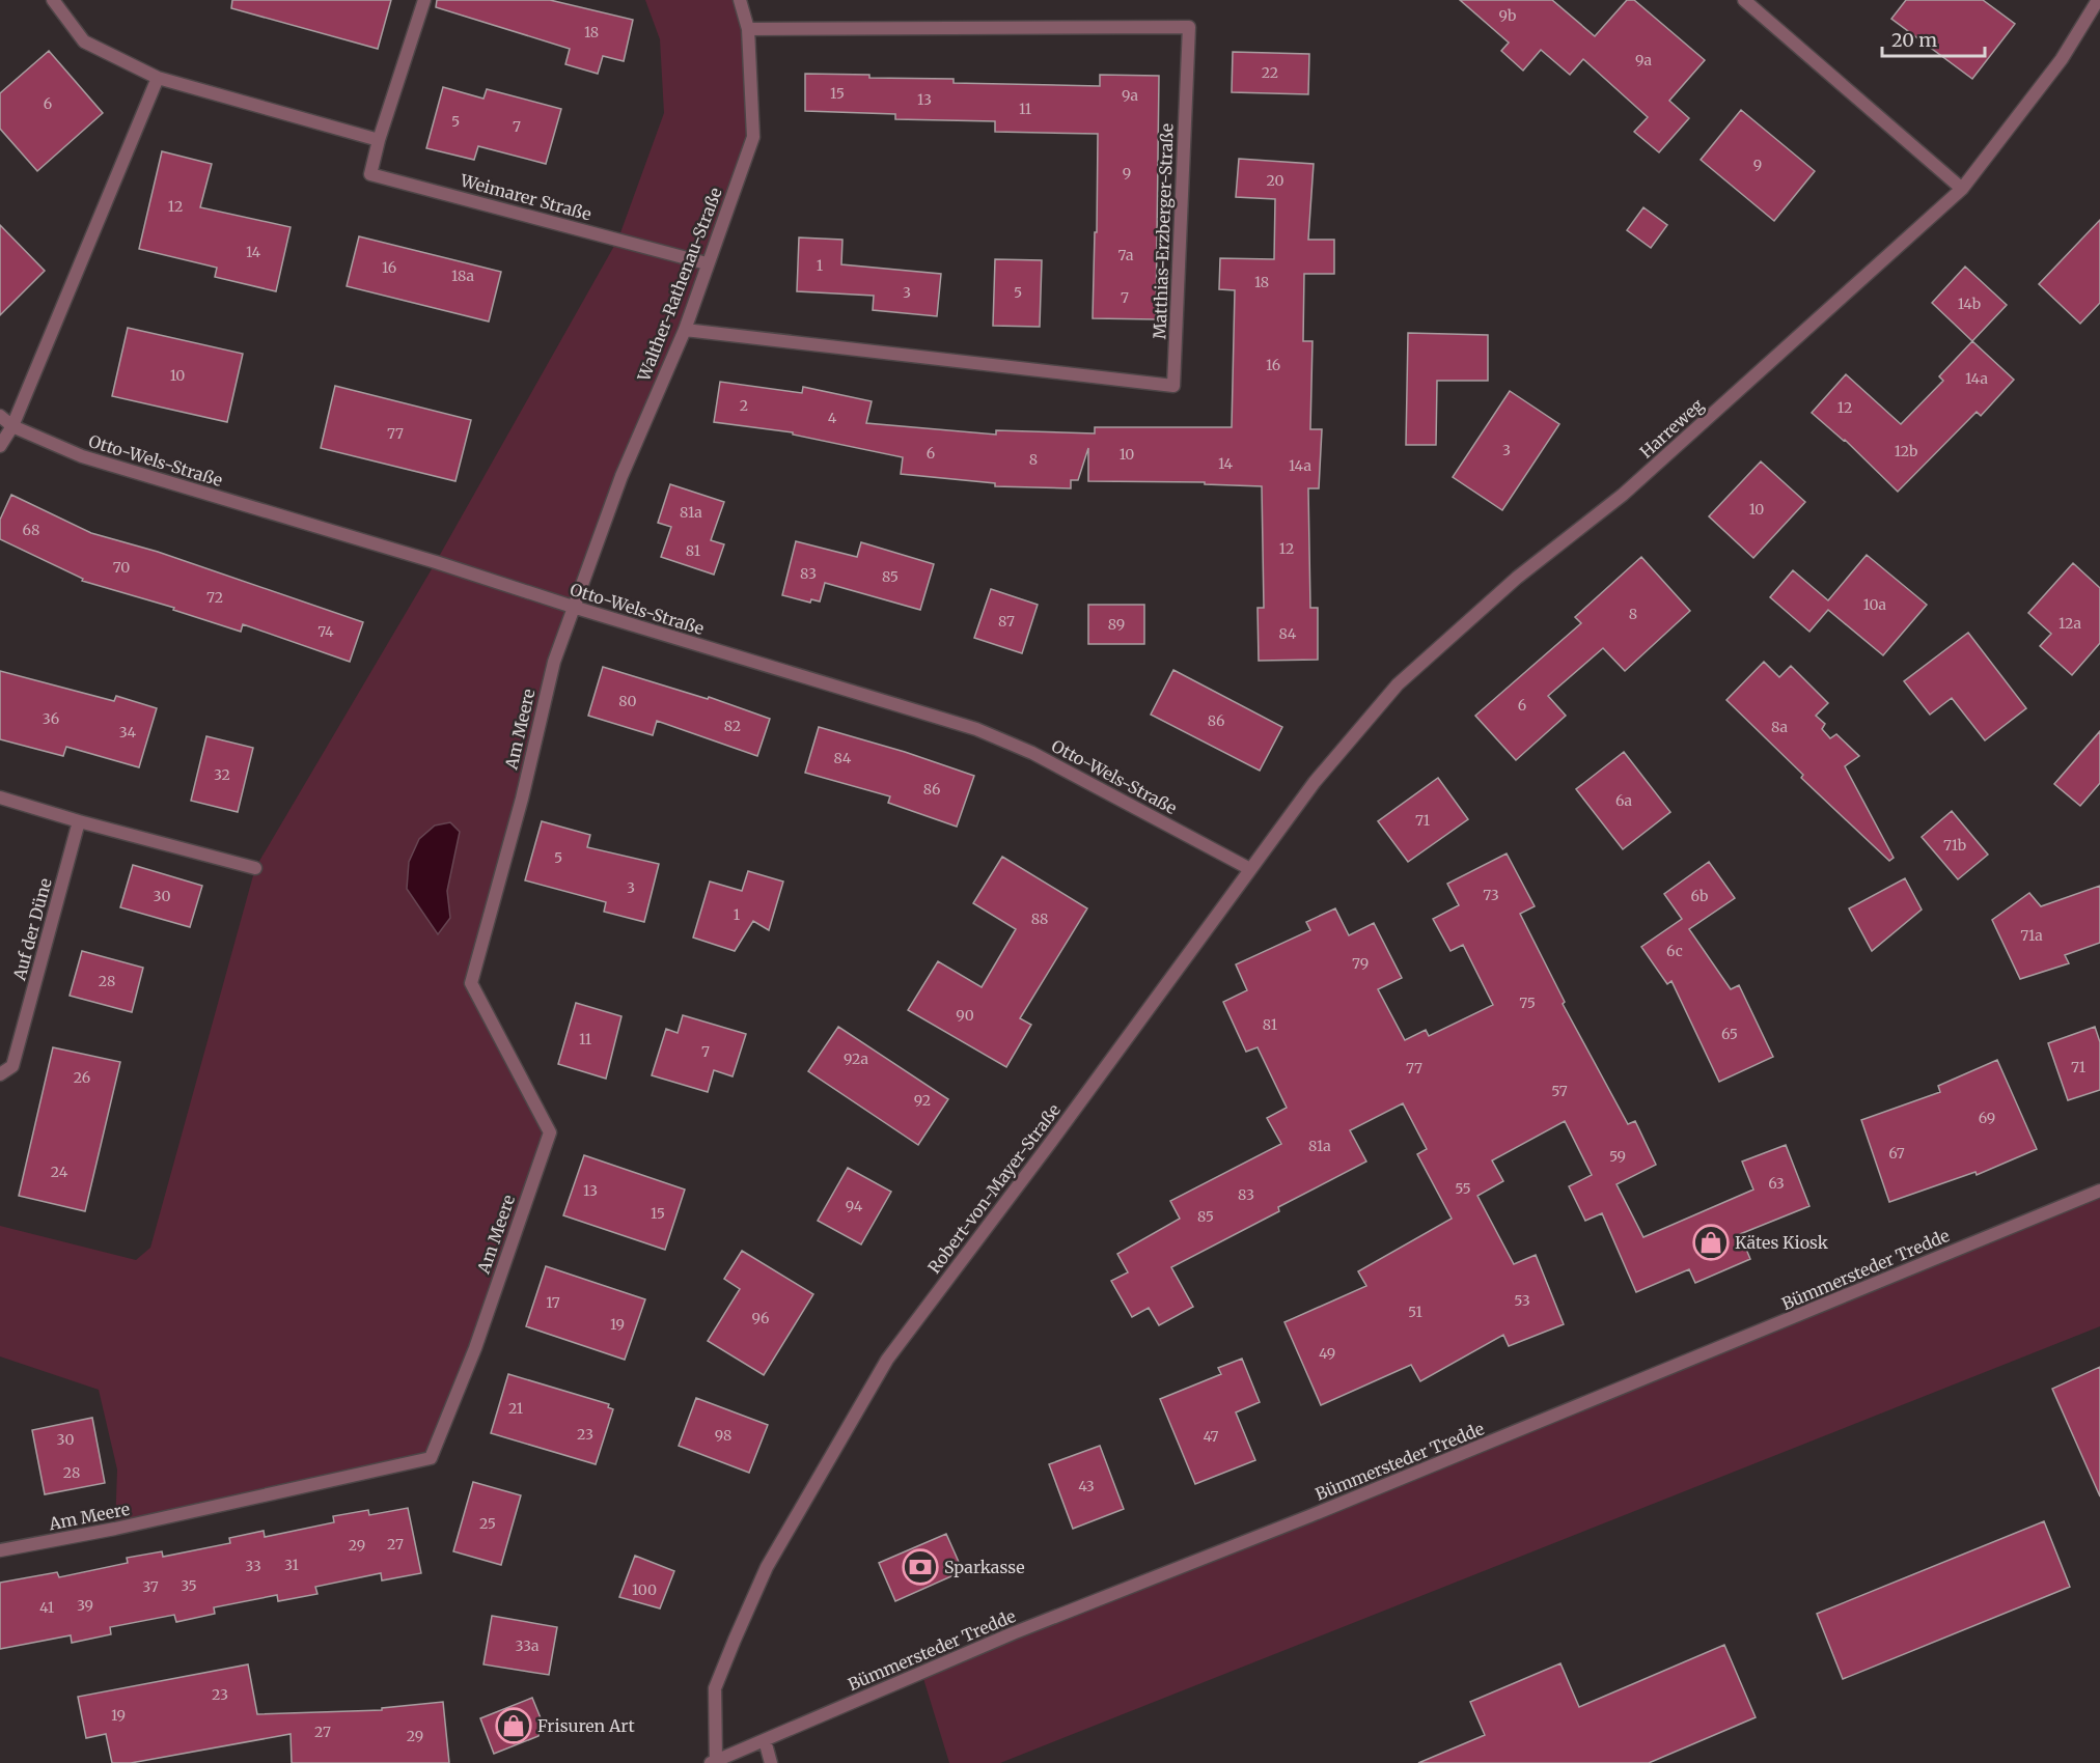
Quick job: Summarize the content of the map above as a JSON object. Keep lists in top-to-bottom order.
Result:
{
  "streets": {
    "street": [
      "Weimarer Straße",
      "Matthias-Erzberger-Straße",
      "Walther-Rathenau-Straße",
      "Harreweg",
      "Otto-Wels-Straße",
      "Am Meere",
      "Auf der Düne",
      "Robert-von-Mayer-Straße",
      "Bümmersteder Tredde"
    ]
  },
  "crossings": [
    ["Weimarer Straße", "Walther-Rathenau-Straße"],
    ["Matthias-Erzberger-Straße", "Walther-Rathenau-Straße"],
    ["Walther-Rathenau-Straße", "Otto-Wels-Straße"],
    ["Walther-Rathenau-Straße", "Am Meere"],
    ["Harreweg", "Robert-von-Mayer-Straße"],
    ["Otto-Wels-Straße", "Am Meere"],
    ["Otto-Wels-Straße", "Robert-von-Mayer-Straße"],
    ["Robert-von-Mayer-Straße", "Bümmersteder Tredde"]
  ],
  "places": {
    "shop": ["Kätes Kiosk", "Frisuren Art"],
    "bank": ["Sparkasse"]
  },
  "house_numbers": [
    "9b",
    "18",
    "9a",
    "22",
    "15",
    "9a",
    "13",
    "6",
    "11",
    "5",
    "7",
    "9",
    "9",
    "20",
    "12",
    "14",
    "7a",
    "1",
    "16",
    "18a",
    "18",
    "3",
    "5",
    "7",
    "14b",
    "16",
    "10",
    "14a",
    "2",
    "12",
    "4",
    "77",
    "3",
    "12b",
    "6",
    "10",
    "8",
    "14",
    "14a",
    "10",
    "81a",
    "68",
    "12",
    "81",
    "70",
    "83",
    "85",
    "72",
    "10a",
    "8",
    "87",
    "12a",
    "89",
    "74",
    "84",
    "80",
    "6",
    "36",
    "86",
    "82",
    "8a",
    "34",
    "84",
    "32",
    "86",
    "6a",
    "71",
    "71b",
    "5",
    "3",
    "73",
    "30",
    "6b",
    "1",
    "88",
    "71a",
    "6c",
    "79",
    "28",
    "75",
    "90",
    "81",
    "65",
    "11",
    "7",
    "92a",
    "71",
    "77",
    "26",
    "57",
    "92",
    "69",
    "81a",
    "67",
    "59",
    "24",
    "63",
    "55",
    "13",
    "83",
    "94",
    "15",
    "85",
    "53",
    "17",
    "51",
    "96",
    "19",
    "49",
    "21",
    "23",
    "98",
    "47",
    "30",
    "28",
    "43",
    "25",
    "27",
    "29",
    "31",
    "33",
    "35",
    "37",
    "100",
    "39",
    "41",
    "33a",
    "23",
    "19",
    "27",
    "29"
  ],
  "scale_bar": "20 m"
}
